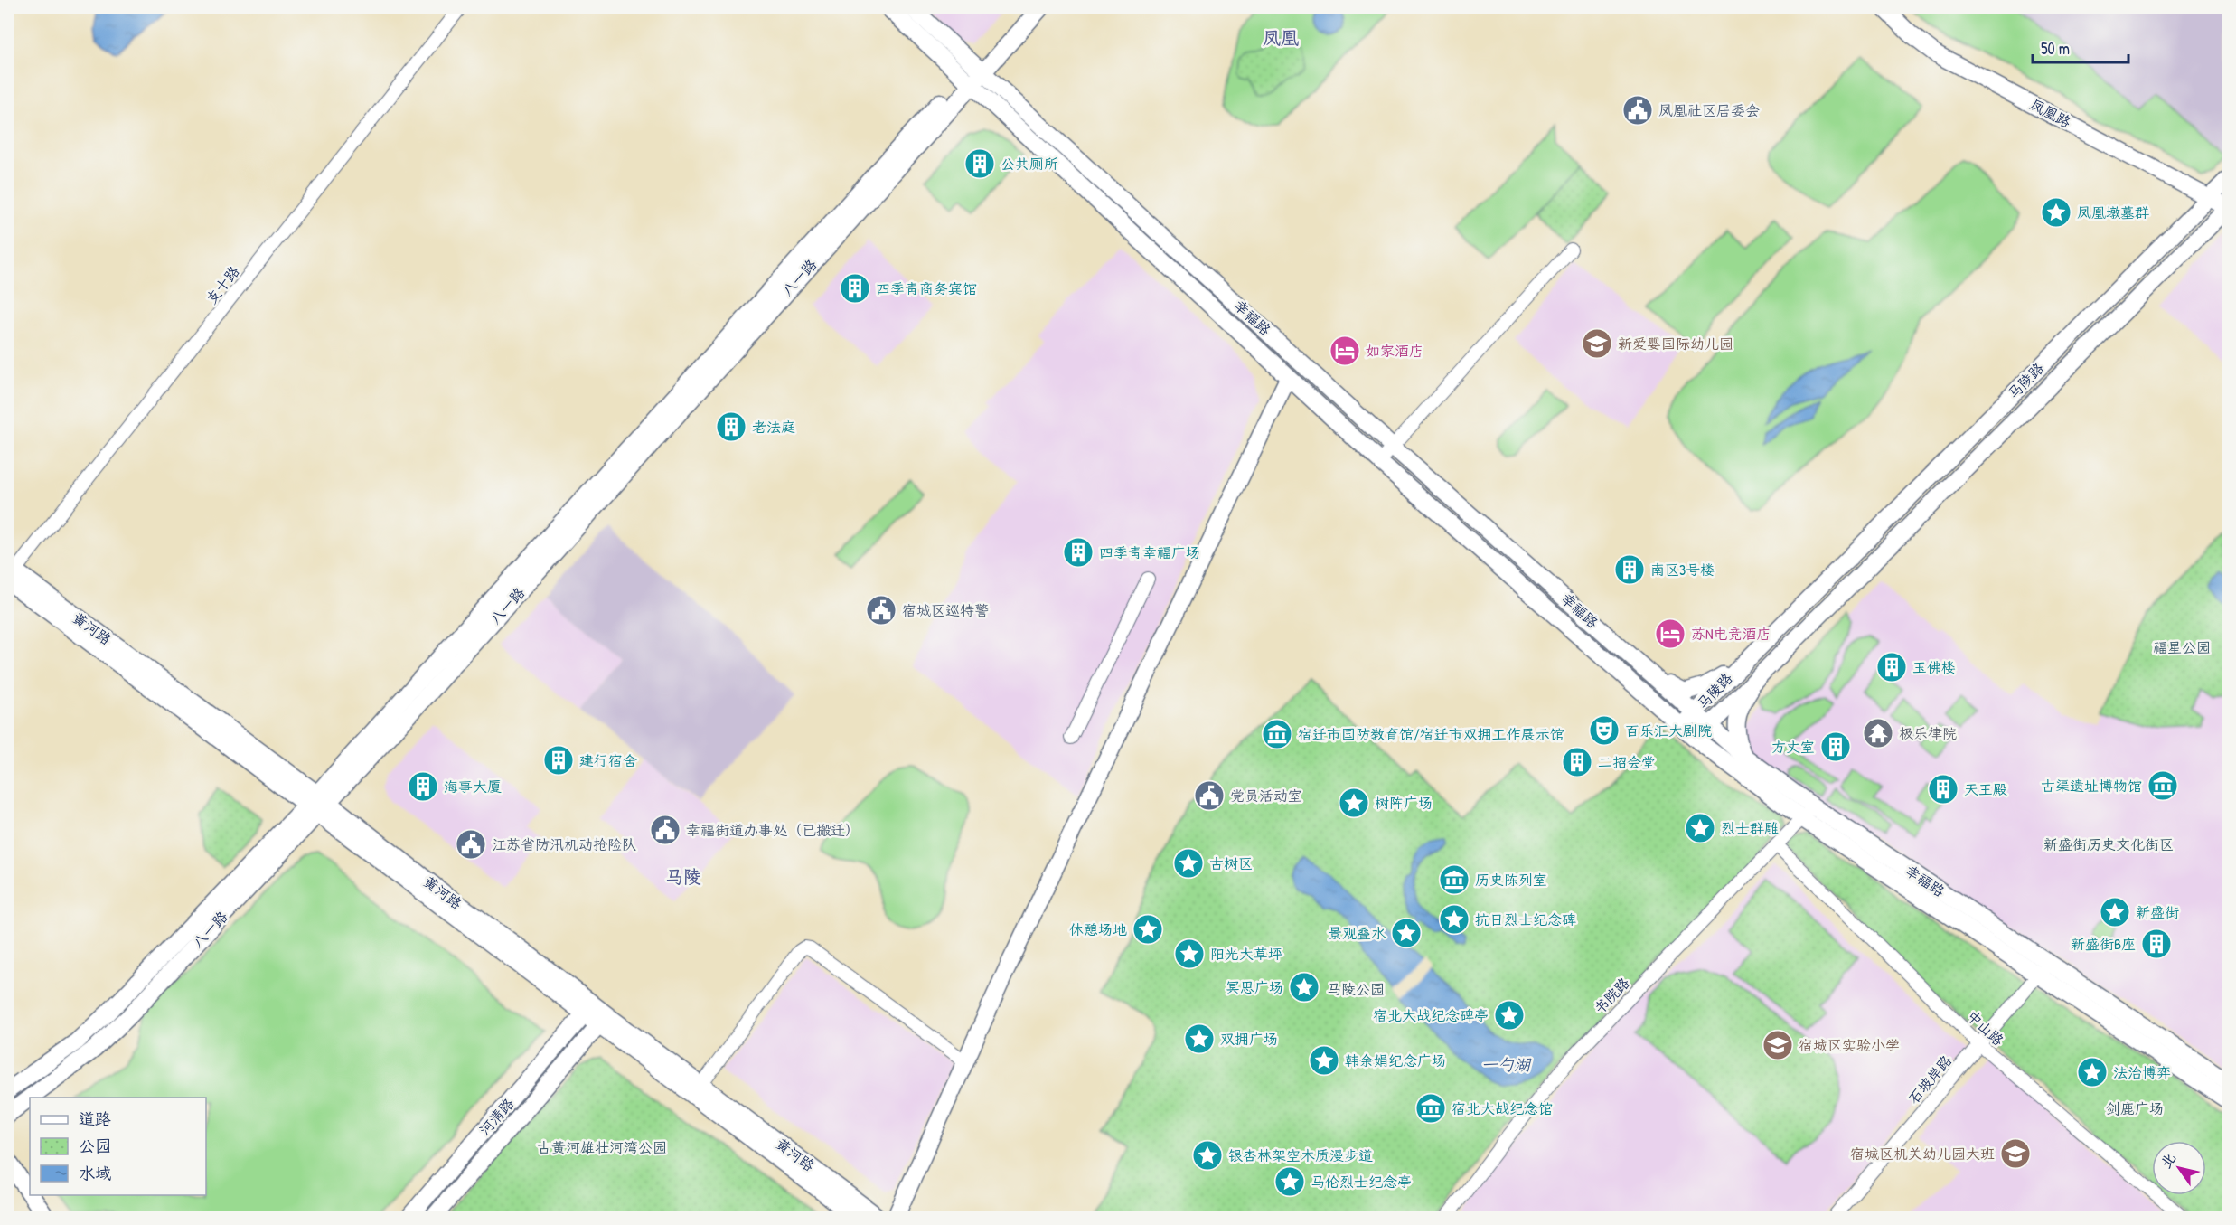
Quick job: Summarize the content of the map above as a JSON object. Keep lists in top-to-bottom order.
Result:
{
  "streets": {
    "main road": [
      "凤凰路",
      "八一路",
      "幸福路",
      "马陵路",
      "黄河路",
      "河清路"
    ],
    "street": [
      "支十路",
      "书院路",
      "中山路",
      "石坡岸路"
    ]
  },
  "crossings": [
    ["凤凰路", "马陵路"],
    ["八一路", "幸福路"],
    ["八一路", "黄河路"],
    ["支十路", "黄河路"],
    ["幸福路", "马陵路"],
    ["幸福路", "书院路"],
    ["幸福路", "石坡岸路"],
    ["黄河路", "河清路"],
    ["书院路", "中山路"],
    ["中山路", "石坡岸路"]
  ],
  "districts": ["凤凰", "马陵"],
  "water": ["一勺湖"],
  "parks": [
    "福星公园",
    "新盛街历史文化街区",
    "马陵公园",
    "剑鹿广场",
    "古黄河雄壮河湾公园"
  ],
  "places": {
    "public building": [
      "凤凰社区居委会",
      "宿城区巡特警",
      "党员活动室",
      "幸福街道办事处（已搬迁）",
      "江苏省防汛机动抢险队"
    ],
    "building": [
      "公共厕所",
      "四季青商务宾馆",
      "老法庭",
      "四季青幸福广场",
      "南区3号楼",
      "玉佛楼",
      "方丈室",
      "建行宿舍",
      "二招会堂",
      "海事大厦",
      "天王殿",
      "新盛街B座"
    ],
    "place": [
      "凤凰墩墓群",
      "树阵广场",
      "烈士群雕",
      "古树区",
      "新盛街",
      "抗日烈士纪念碑",
      "休憩场地",
      "景观叠水",
      "阳光大草坪",
      "冥思广场",
      "宿北大战纪念碑亭",
      "双拥广场",
      "韩余娟纪念广场",
      "法治博弈",
      "银杏林架空木质漫步道",
      "马伦烈士纪念亭"
    ],
    "school or university": ["新爱婴国际幼儿园", "宿城区实验小学", "宿城区机关幼儿园大班"],
    "hotel": ["如家酒店", "苏N电竞酒店"],
    "theatre": ["百乐汇大剧院"],
    "temple": ["极乐律院"],
    "museum": [
      "宿迁市国防教育馆/宿迁市双拥工作展示馆",
      "古渠遗址博物馆",
      "历史陈列室",
      "宿北大战纪念馆"
    ]
  },
  "legend": ["道路", "公园", "水域"],
  "scale_bar": "50 m",
  "north": "top left"
}
